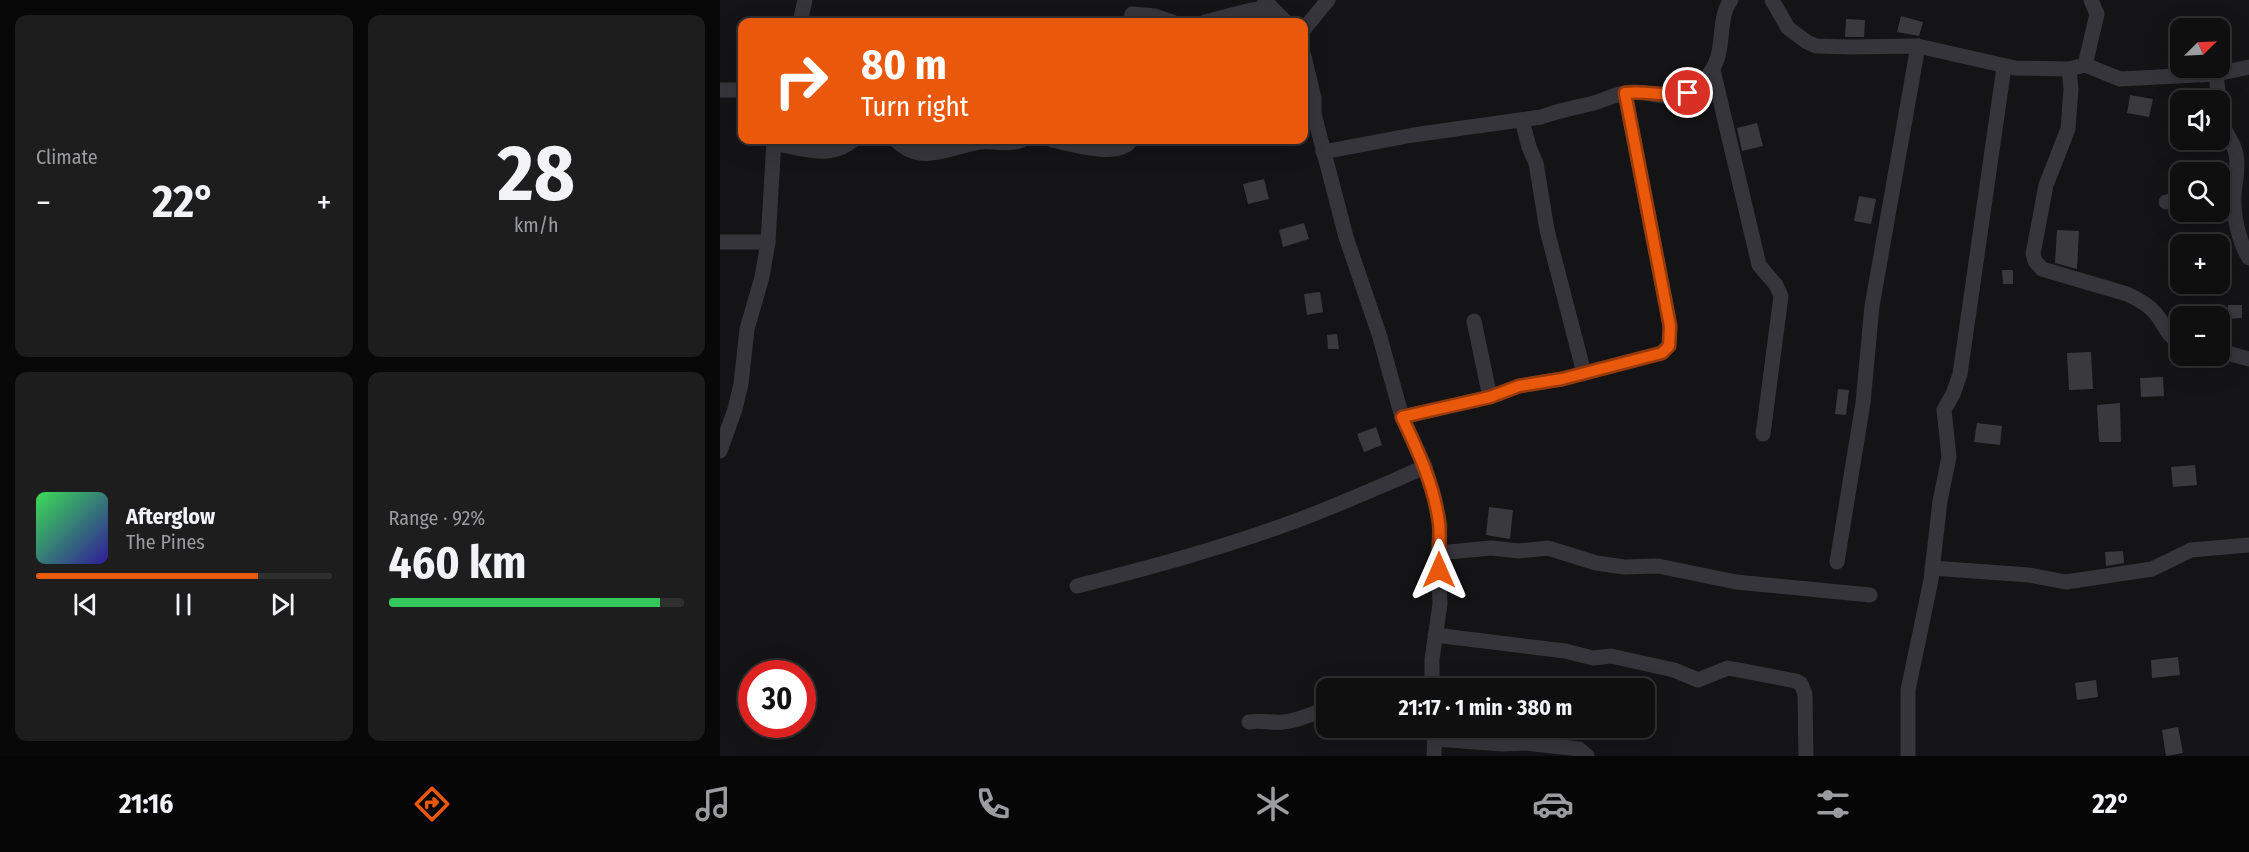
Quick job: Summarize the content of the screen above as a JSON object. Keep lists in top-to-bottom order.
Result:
{
  "north": "top right",
  "page": {
    "tile": [
      "Climate",
      ["28", "km/h"],
      ["Range · 92%", "460 km"]
    ],
    "map_buttons": ["+", "−"],
    "turn": ["80 m", "Turn right"],
    "heat": ["−", "22°", "+"],
    "song": ["Afterglow", "The Pines"],
    "limit": "30",
    "trip": "21:17 · 1 min · 380 m",
    "tabs": ["21:16", "22°"]
  }
}
